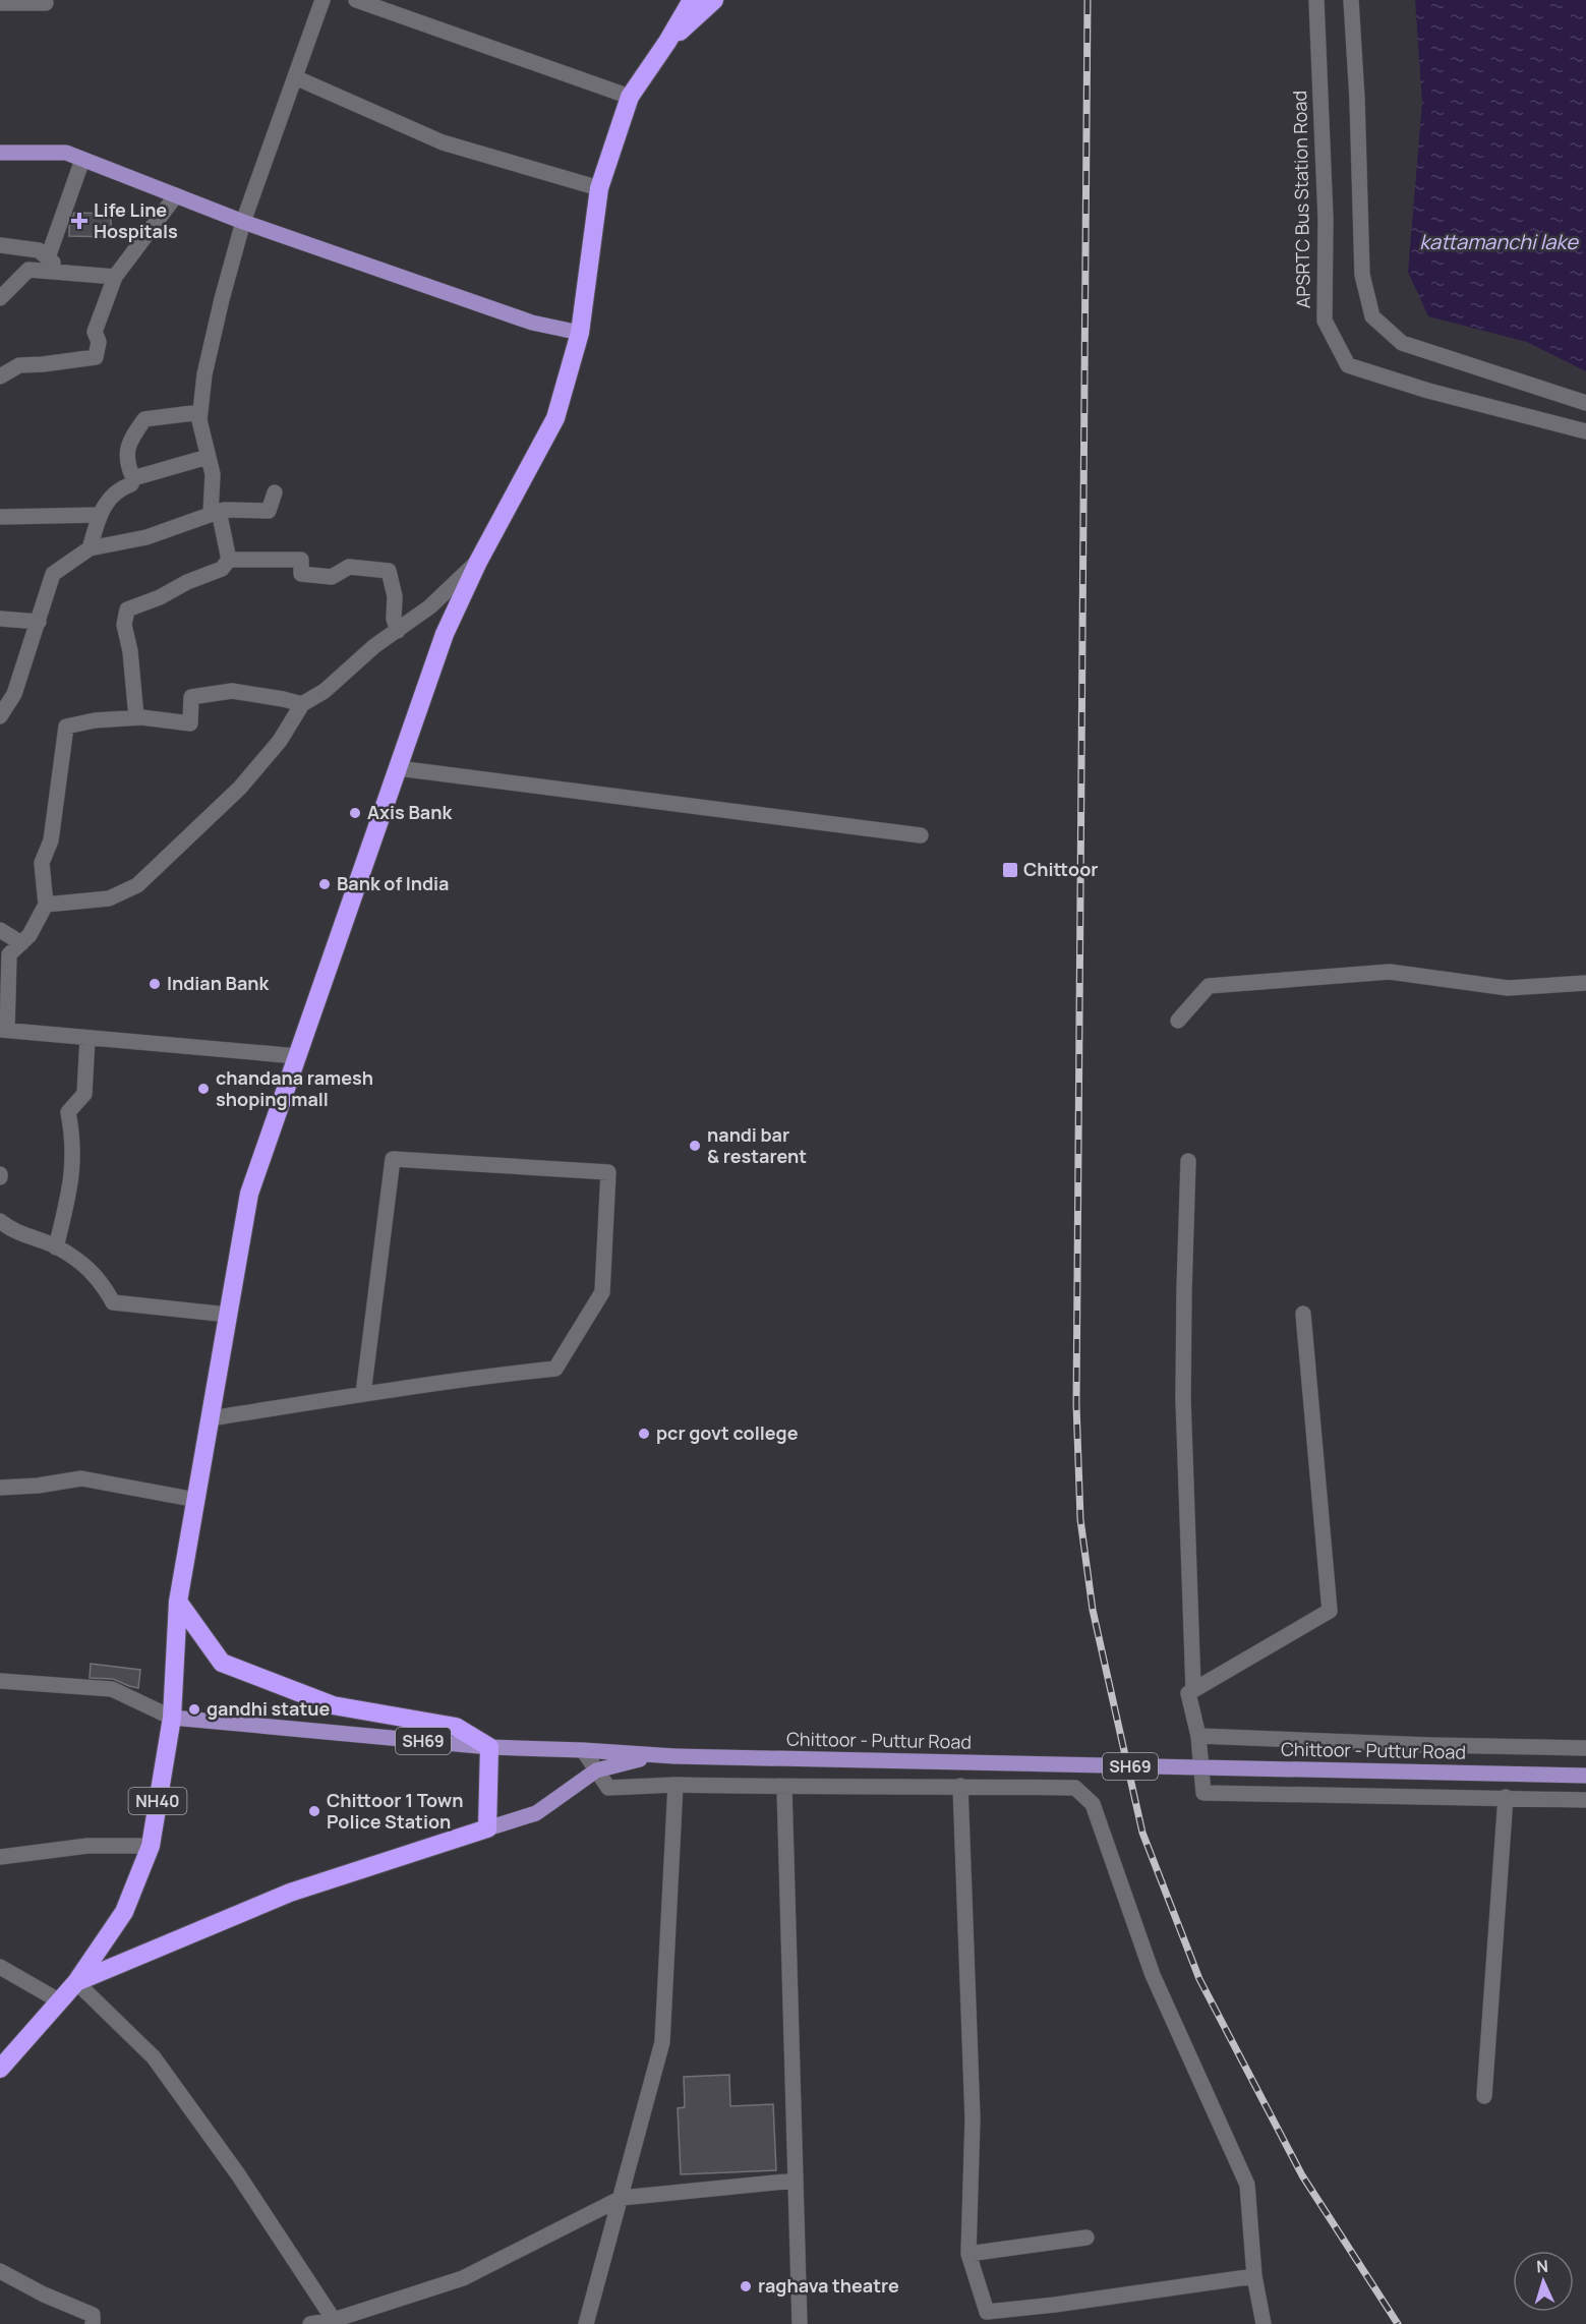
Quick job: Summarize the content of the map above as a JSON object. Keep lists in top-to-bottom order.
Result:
{
  "streets": {
    "highway": ["NH40"],
    "main road": ["SH69", "Chittoor - Puttur Road"],
    "street": ["APSRTC Bus Station Road"]
  },
  "crossings": [
    ["Chittoor - Puttur Road", "NH40"]
  ],
  "water": ["kattamanchi lake"],
  "places": {
    "health": ["Life Line Hospitals"],
    "other": [
      "Axis Bank",
      "Bank of India",
      "Indian Bank",
      "chandana ramesh shoping mall",
      "nandi bar & restarent",
      "pcr govt college",
      "gandhi statue",
      "Chittoor 1 Town Police Station",
      "raghava theatre"
    ],
    "transit": ["Chittoor"]
  },
  "north": "top"
}
